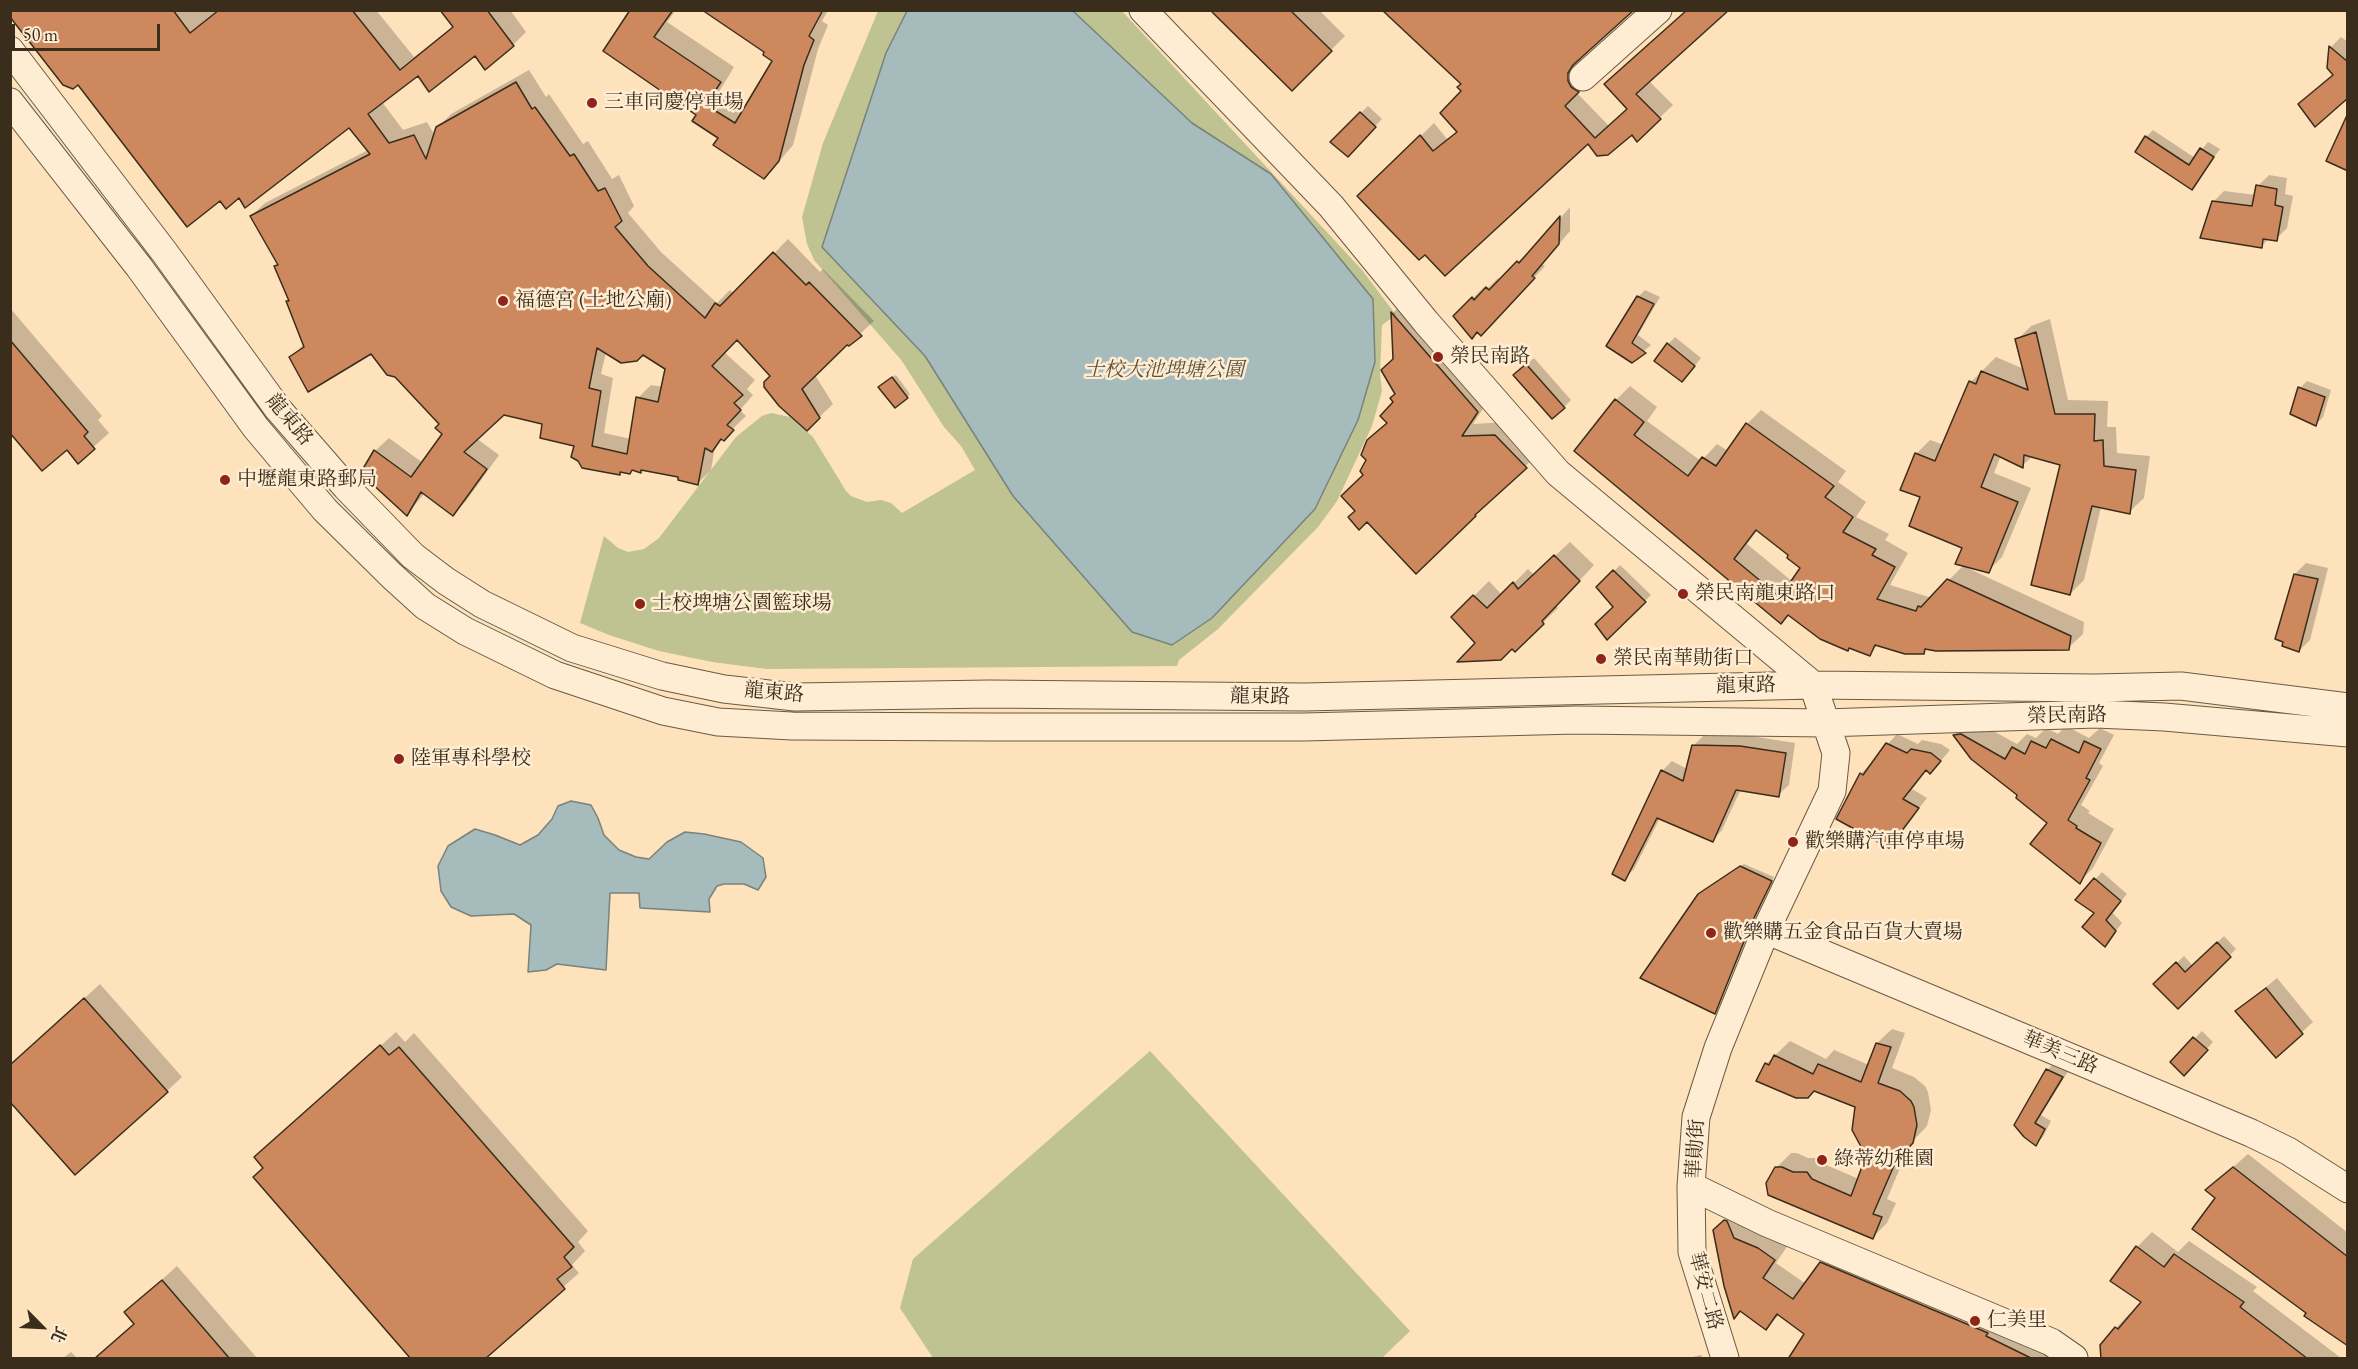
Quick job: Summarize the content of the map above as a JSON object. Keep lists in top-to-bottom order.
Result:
{
  "streets": {
    "street": [
      "龍東路",
      "榮民南路",
      "華美三路",
      "華勛街",
      "華安二路"
    ]
  },
  "crossings": [
    ["龍東路", "榮民南路"],
    ["龍東路", "華勛街"],
    ["榮民南路", "華勛街"],
    ["華美三路", "華勛街"],
    ["華勛街", "華安二路"]
  ],
  "parks": ["士校大池埤塘公園"],
  "places": [
    "三車同慶停車場",
    "福德宮 (土地公廟)",
    "榮民南路",
    "中壢龍東路郵局",
    "榮民南龍東路口",
    "士校埤塘公園籃球場",
    "榮民南華勛街口",
    "陸軍專科學校",
    "歡樂購汽車停車場",
    "歡樂購五金食品百貨大賣場",
    "綠蒂幼稚園",
    "仁美里"
  ],
  "scale_bar": "50 m",
  "north": "bottom right"
}
